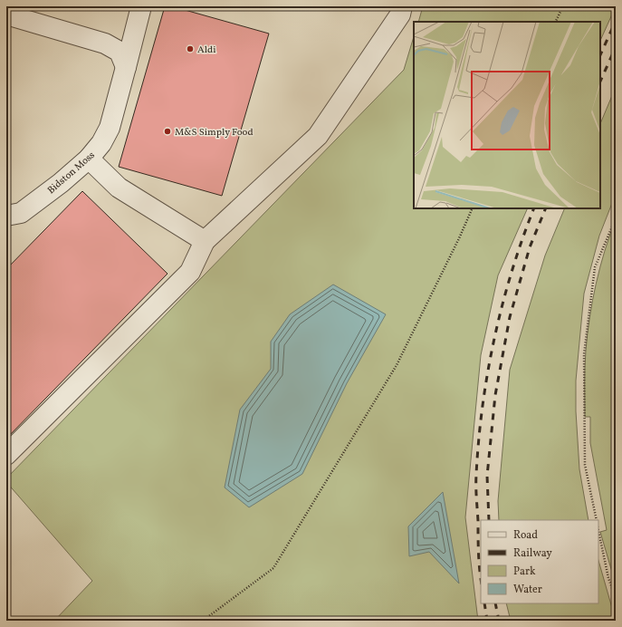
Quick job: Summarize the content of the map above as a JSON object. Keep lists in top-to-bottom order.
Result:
{
  "streets": {
    "street": ["Bidston Moss"]
  },
  "places": ["Aldi", "M&S Simply Food"],
  "legend": [
    "Road",
    "Railway",
    "Park",
    "Water"
  ]
}
